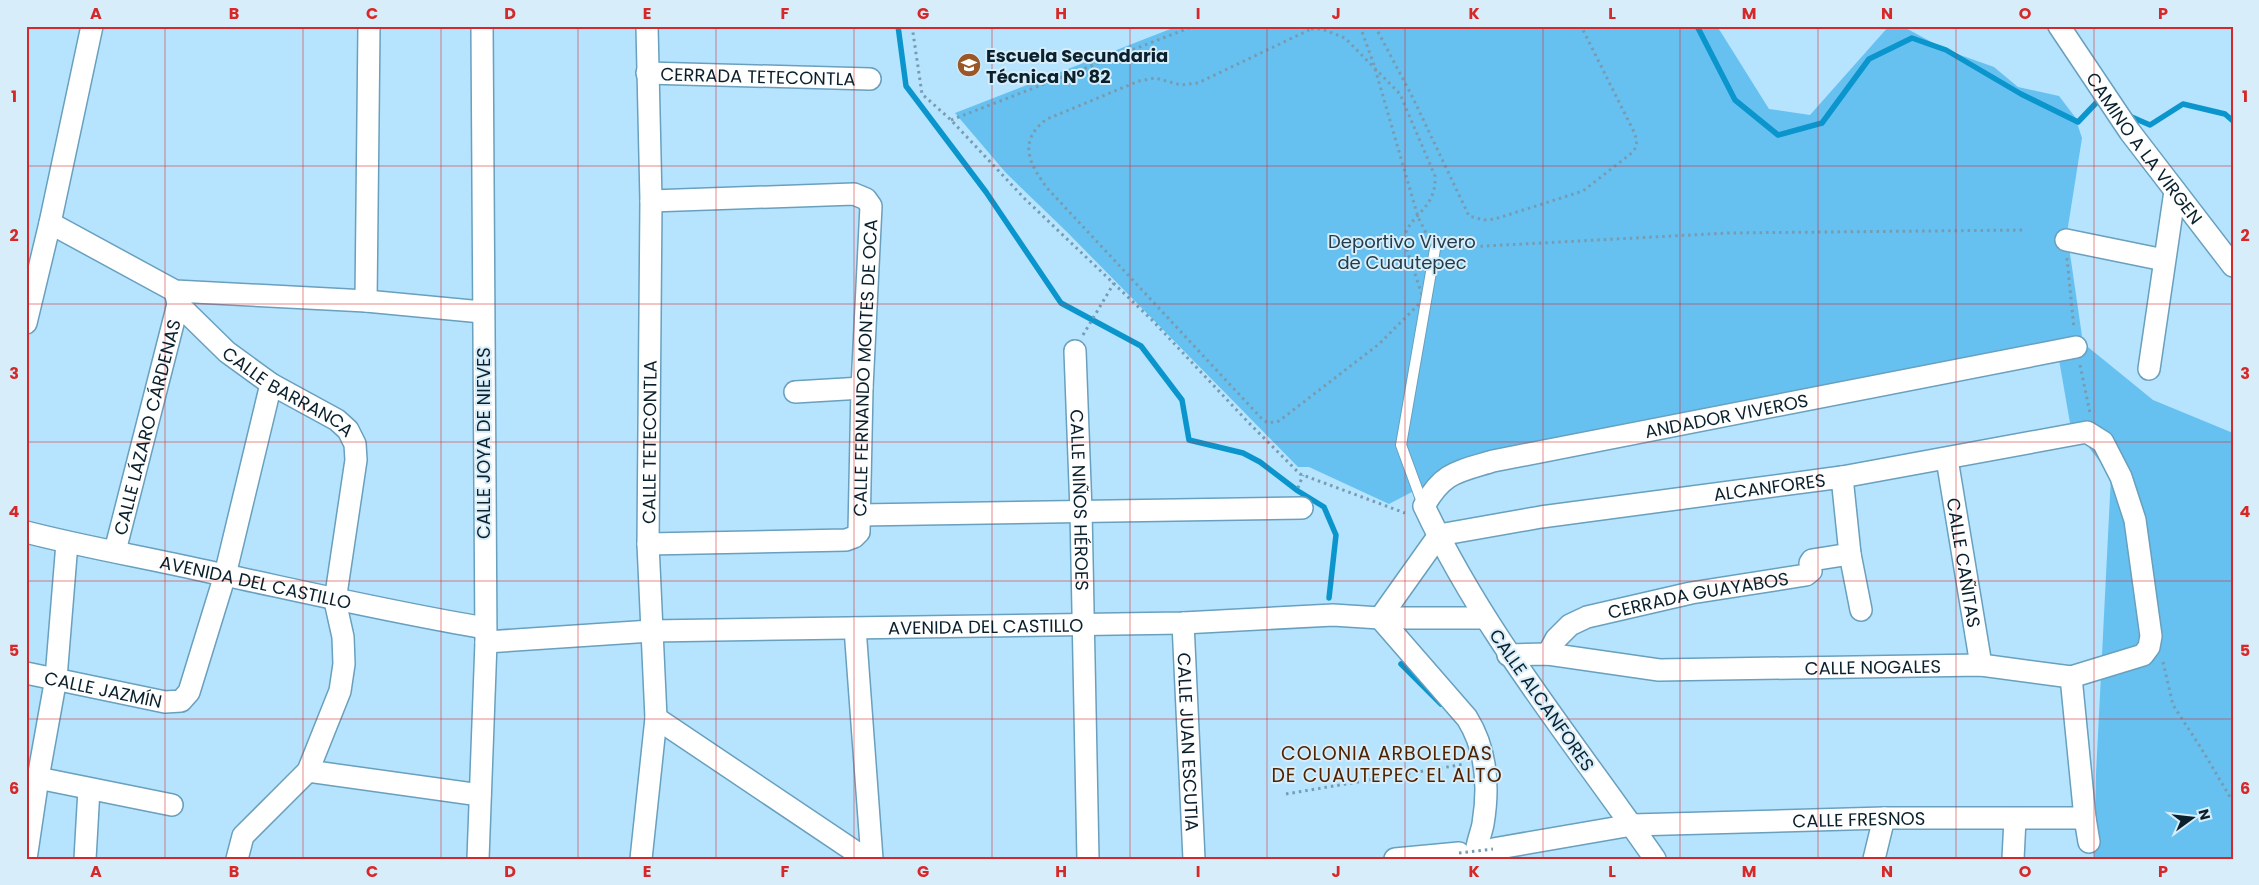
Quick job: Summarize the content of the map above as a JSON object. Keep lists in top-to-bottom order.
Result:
{
  "streets": {
    "street": [
      "CERRADA TETECONTLA",
      "CAMINO A LA VIRGEN",
      "CALLE FERNANDO MONTES DE OCA",
      "CALLE BARRANCA",
      "ANDADOR VIVEROS",
      "CALLE LÁZARO CÁRDENAS",
      "CALLE JOYA DE NIEVES",
      "CALLE TETECONTLA",
      "ALCANFORES",
      "CALLE NIÑOS HÉROES",
      "CALLE CAÑITAS",
      "AVENIDA DEL CASTILLO",
      "CERRADA GUAYABOS",
      "CALLE NOGALES",
      "CALLE JAZMÍN",
      "CALLE ALCANFORES",
      "CALLE JUAN ESCUTIA",
      "CALLE FRESNOS"
    ]
  },
  "crossings": [
    ["CERRADA TETECONTLA", "CALLE TETECONTLA"],
    ["CALLE FERNANDO MONTES DE OCA", "CALLE TETECONTLA"],
    ["CALLE BARRANCA", "CALLE LÁZARO CÁRDENAS"],
    ["CALLE BARRANCA", "AVENIDA DEL CASTILLO"],
    ["CALLE LÁZARO CÁRDENAS", "AVENIDA DEL CASTILLO"],
    ["CALLE JOYA DE NIEVES", "AVENIDA DEL CASTILLO"],
    ["CALLE TETECONTLA", "AVENIDA DEL CASTILLO"],
    ["ALCANFORES", "CALLE CAÑITAS"],
    ["ALCANFORES", "CALLE ALCANFORES"],
    ["CALLE NIÑOS HÉROES", "AVENIDA DEL CASTILLO"],
    ["CALLE CAÑITAS", "CALLE NOGALES"],
    ["AVENIDA DEL CASTILLO", "CALLE JAZMÍN"],
    ["AVENIDA DEL CASTILLO", "CALLE ALCANFORES"],
    ["AVENIDA DEL CASTILLO", "CALLE JUAN ESCUTIA"],
    ["CERRADA GUAYABOS", "CALLE NOGALES"],
    ["CALLE NOGALES", "CALLE ALCANFORES"],
    ["CALLE ALCANFORES", "CALLE FRESNOS"]
  ],
  "districts": ["COLONIA ARBOLEDAS DE CUAUTEPEC EL ALTO"],
  "parks": ["Deportivo Vivero de Cuautepec"],
  "places": {
    "school or university": ["Escuela Secundaria Técnica Nº 82"]
  },
  "north": "right",
  "grid": {
    "columns": [
      "A",
      "B",
      "C",
      "D",
      "E",
      "F",
      "G",
      "H",
      "I",
      "J",
      "K",
      "L",
      "M",
      "N",
      "O",
      "P"
    ],
    "rows": [
      "1",
      "2",
      "3",
      "4",
      "5",
      "6"
    ]
  }
}
